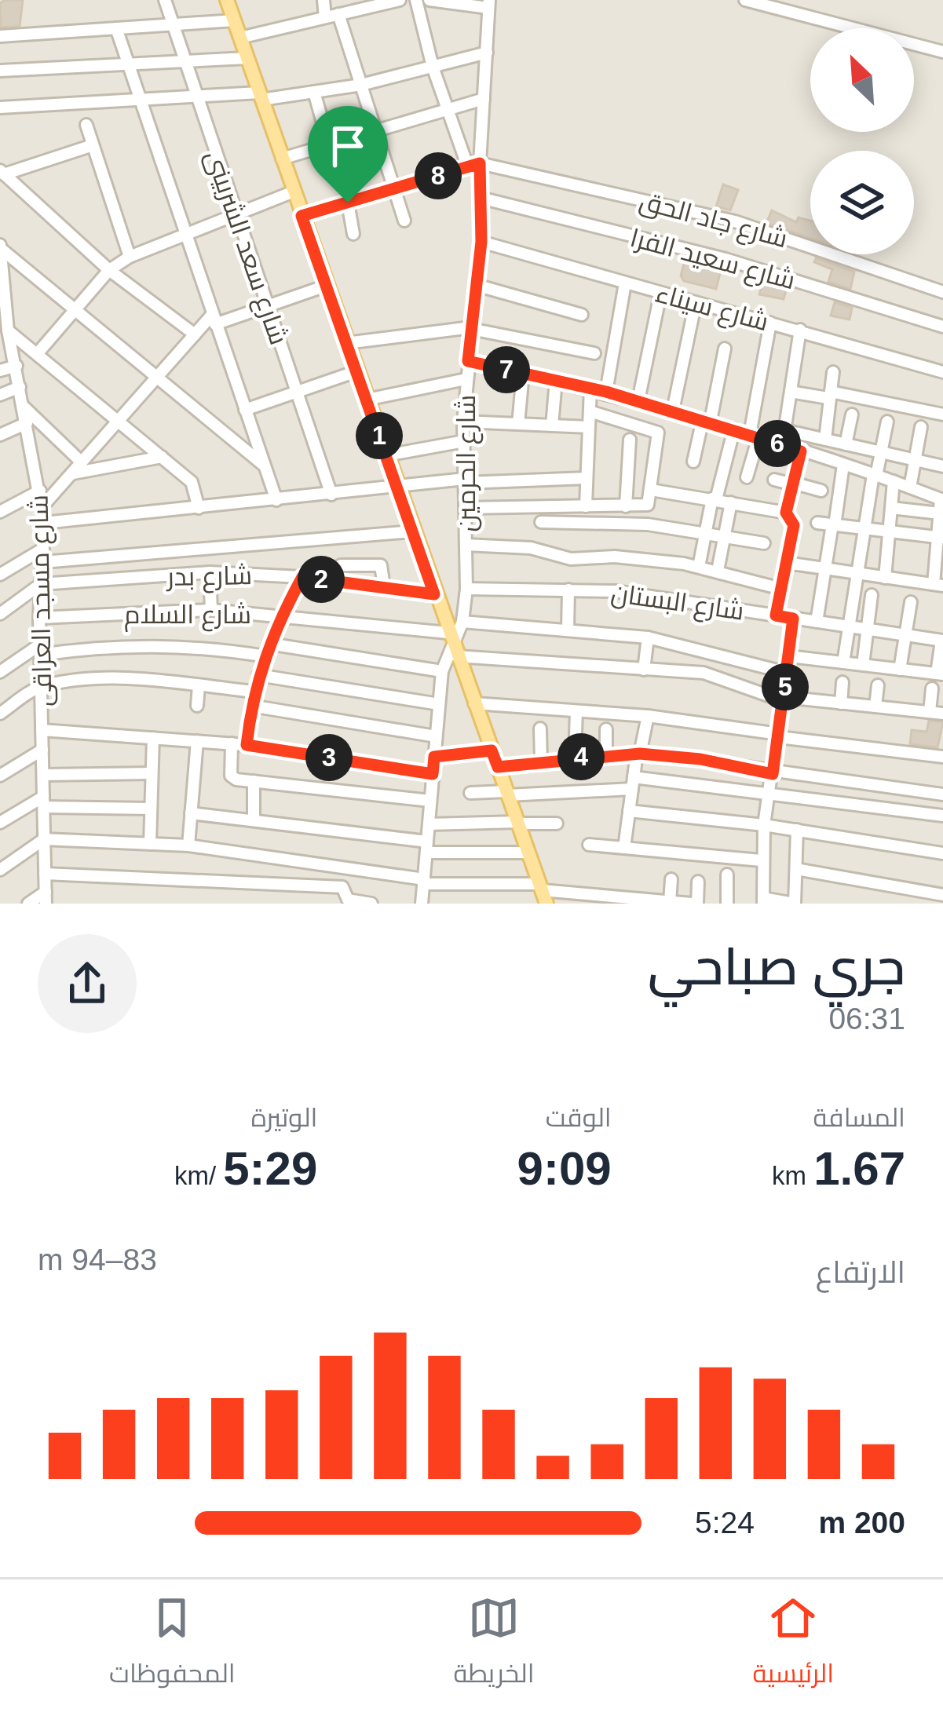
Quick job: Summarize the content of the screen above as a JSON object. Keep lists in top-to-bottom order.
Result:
{
  "streets": {
    "street": [
      "شارع جاد الحق",
      "شارع سعد الشربينى",
      "شارع سعيد الفرا",
      "شارع سيناء",
      "شارع الحرمين",
      "شارع بدر",
      "شارع مسجد العراقى",
      "شارع البستان",
      "شارع السلام"
    ]
  },
  "crossings": [
    ["شارع جاد الحق", "شارع الحرمين"],
    ["شارع سعيد الفرا", "شارع الحرمين"],
    ["شارع سيناء", "شارع الحرمين"],
    ["شارع الحرمين", "شارع البستان"],
    ["شارع الحرمين", "شارع السلام"],
    ["شارع بدر", "شارع مسجد العراقى"],
    ["شارع مسجد العراقى", "شارع السلام"]
  ],
  "north": "top left",
  "page": {
    "pins": [
      "8",
      "7",
      "1",
      "6",
      "2",
      "5",
      "4",
      "3"
    ],
    "heading": ["جري صباحي", "06:31"],
    "stats": [
      ["المسافة", "1.67 km"],
      ["الوقت", "9:09"],
      ["الوتيرة", "5:29 /km"]
    ],
    "chart": ["الارتفاع", "83–94 m"],
    "list": [
      {
        "name": "200 m",
        "note": "5:24"
      }
    ],
    "tabs": ["الرئيسية", "الخريطة", "المحفوظات"]
  }
}
